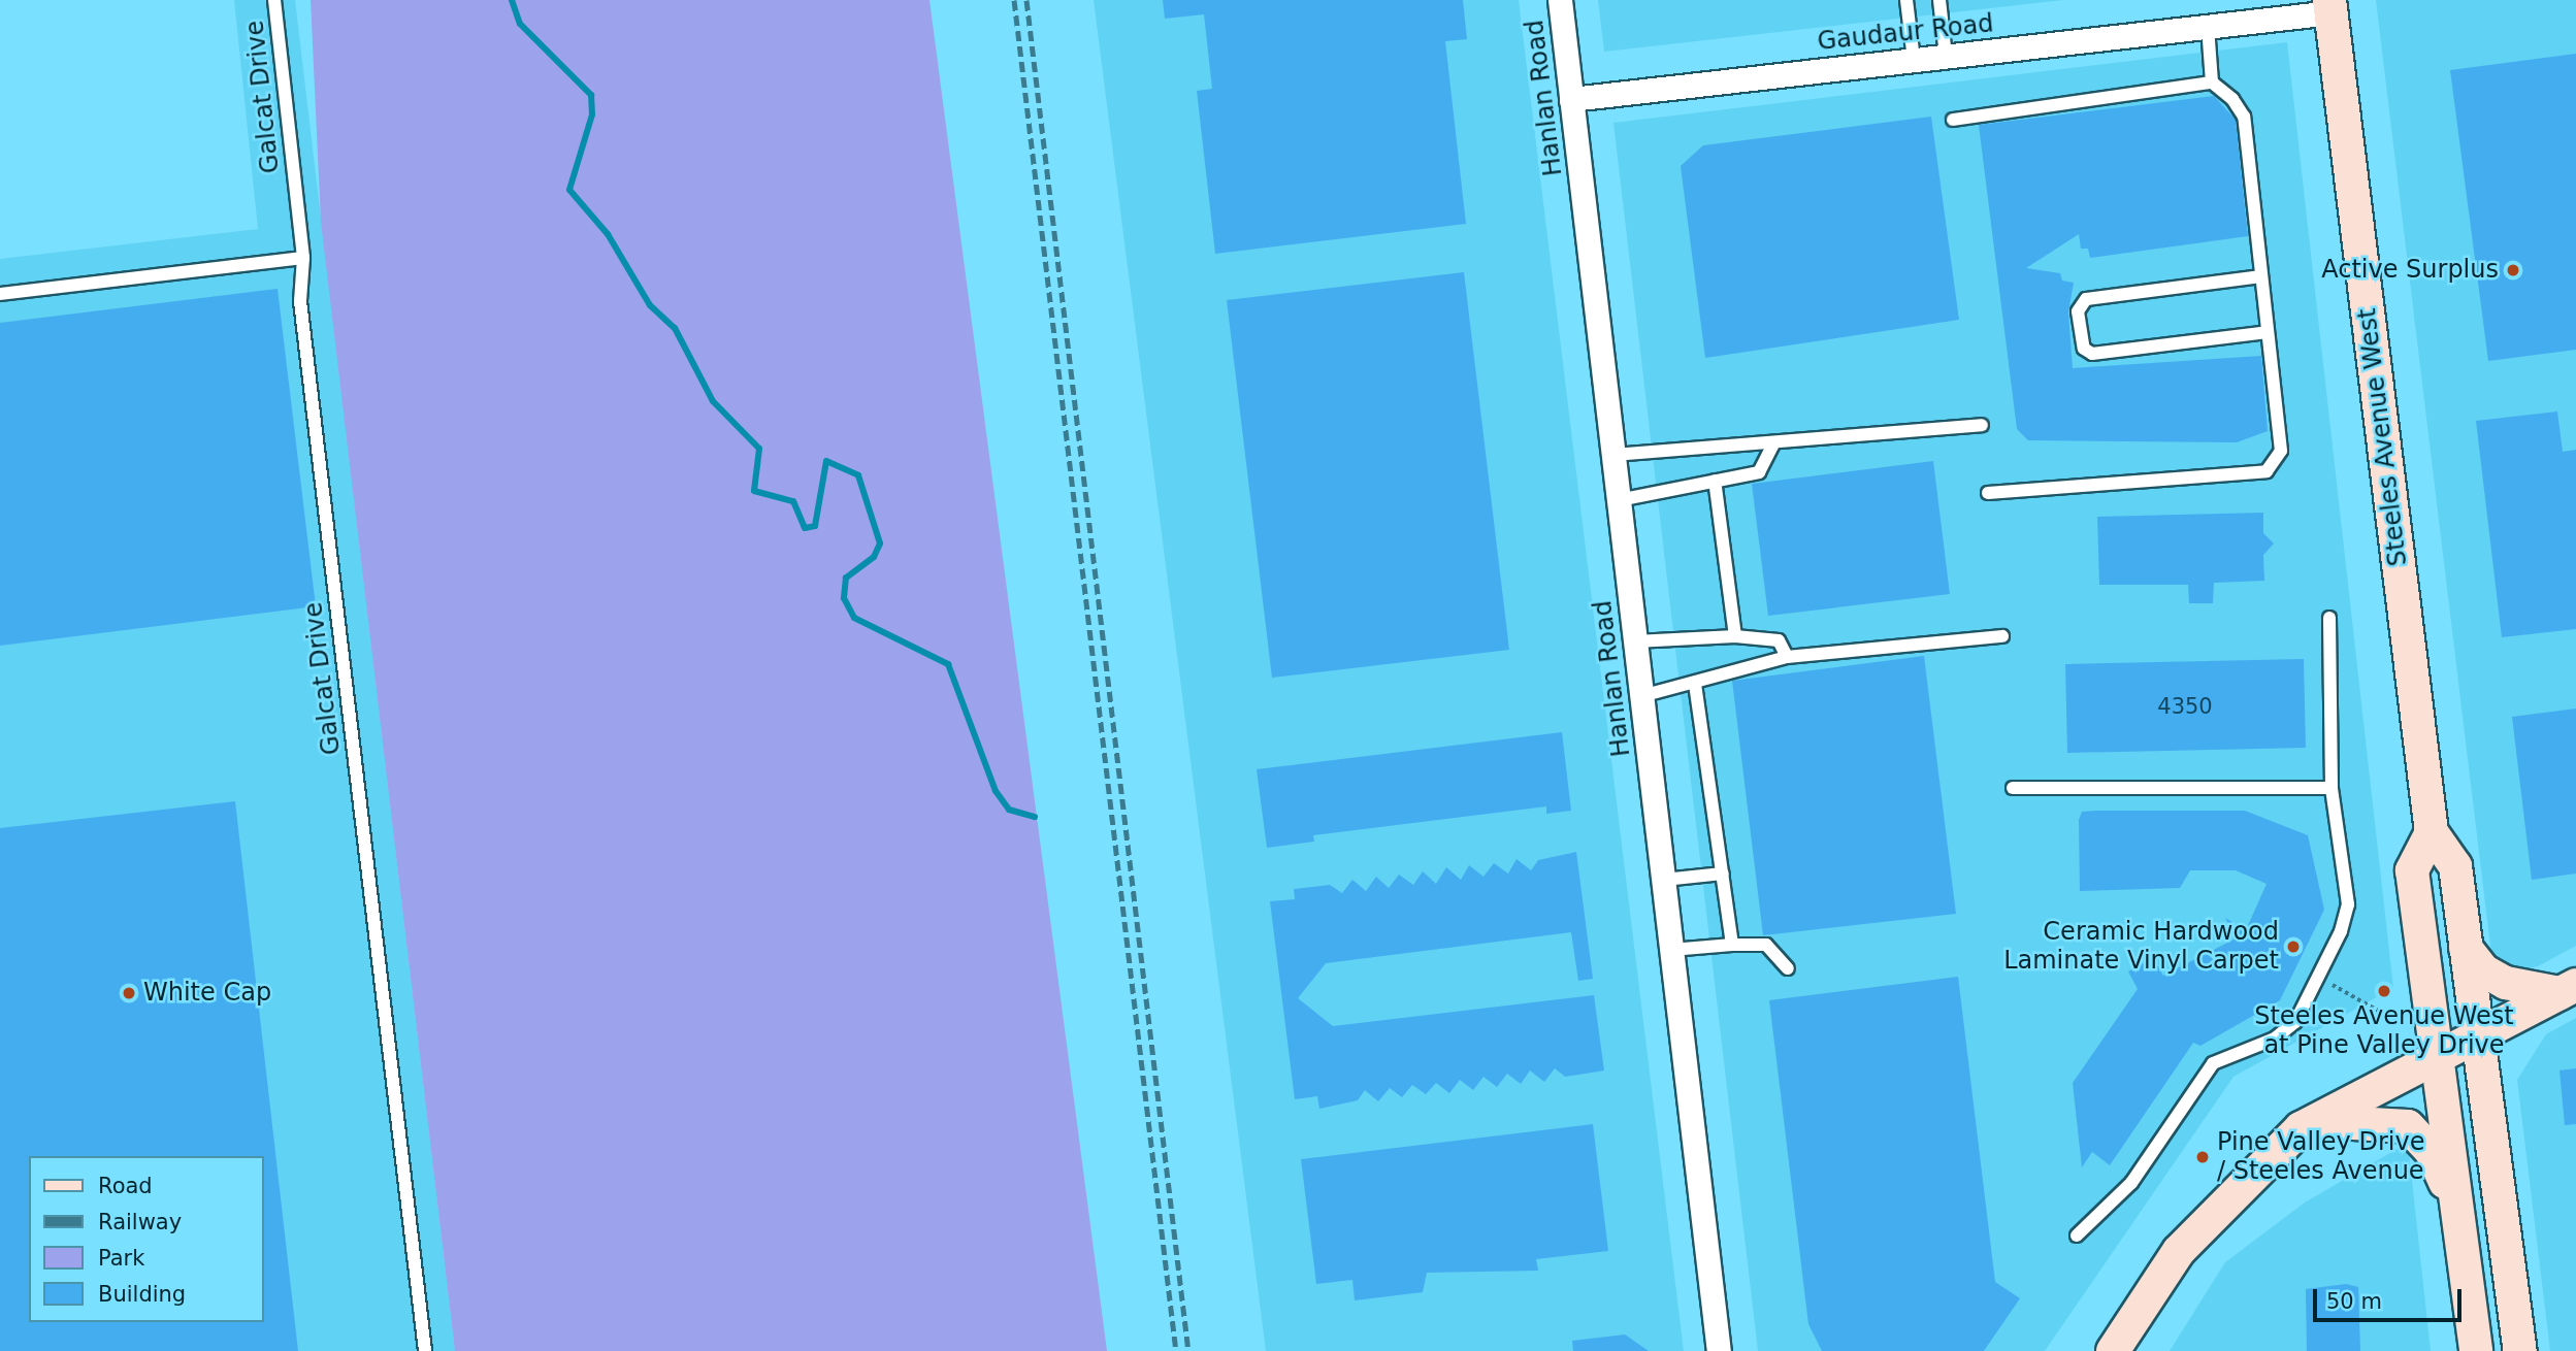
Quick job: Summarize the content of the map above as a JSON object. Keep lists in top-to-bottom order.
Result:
{
  "streets": {
    "main road": ["Steeles Avenue West"],
    "street": ["Gaudaur Road", "Hanlan Road"],
    "lane": ["Galcat Drive"]
  },
  "crossings": [
    ["Gaudaur Road", "Hanlan Road"],
    ["Gaudaur Road", "Steeles Avenue West"]
  ],
  "places": [
    "Active Surplus",
    "Ceramic Hardwood Laminate Vinyl Carpet",
    "Steeles Avenue West at Pine Valley Drive",
    "White Cap",
    "Pine Valley Drive / Steeles Avenue"
  ],
  "house_numbers": ["4350"],
  "legend": [
    "Road",
    "Railway",
    "Park",
    "Building"
  ],
  "scale_bar": "50 m"
}
